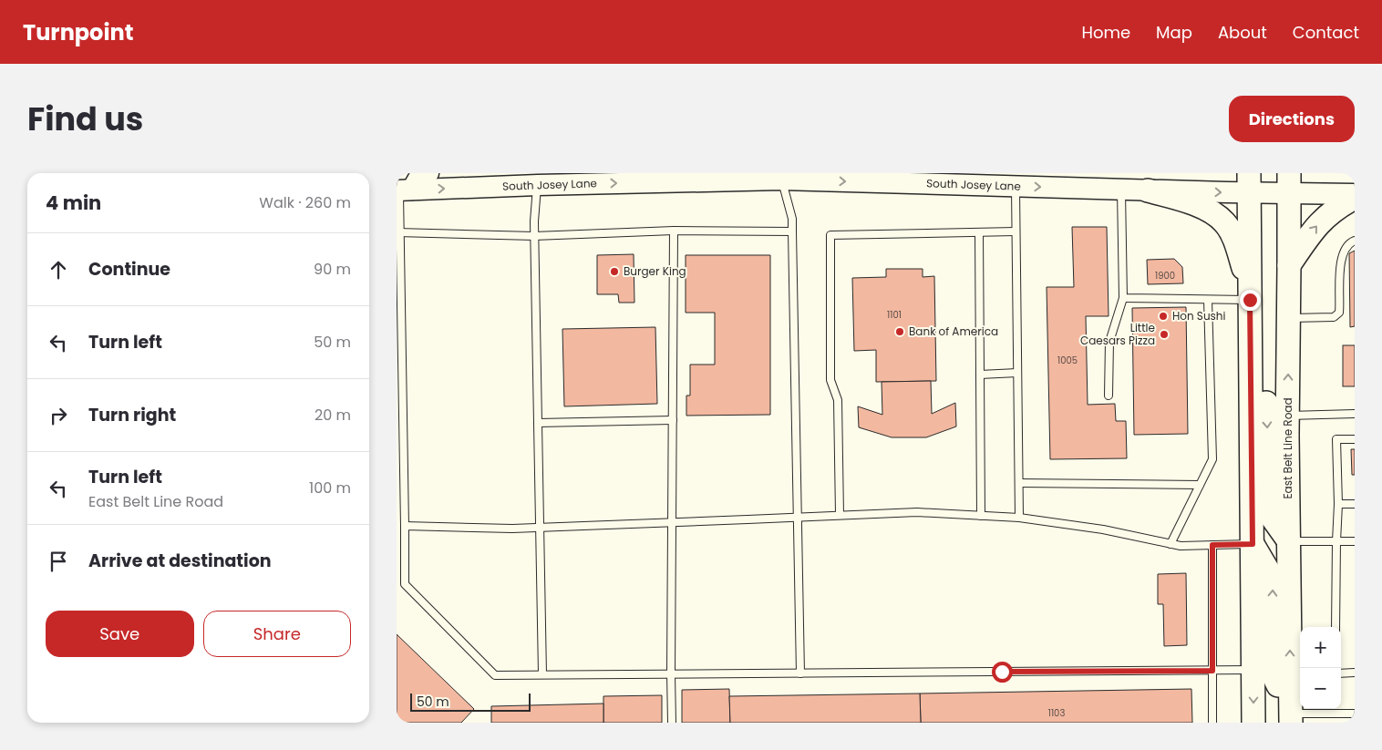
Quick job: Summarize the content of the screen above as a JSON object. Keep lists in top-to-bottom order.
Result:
{
  "streets": {
    "main road": ["South Josey Lane", "East Belt Line Road"]
  },
  "crossings": [
    ["South Josey Lane", "East Belt Line Road"]
  ],
  "one_way": ["South Josey Lane"],
  "places": [
    "Burger King",
    "Hon Sushi",
    "Bank of America",
    "Little Caesars Pizza"
  ],
  "house_numbers": [
    "1900",
    "1101",
    "1005",
    "1103"
  ],
  "scale_bar": "50 m",
  "page": {
    "header": "Turnpoint",
    "nav": [
      "Home",
      "Map",
      "About",
      "Contact"
    ],
    "title": "Find us",
    "buttons": [
      "Directions",
      ["Save", "Share"]
    ],
    "heading": ["4 min", "Walk · 260 m"],
    "list": [
      ["Continue", "90 m"],
      ["Turn left", "50 m"],
      ["Turn right", "20 m"],
      ["Turn left", "East Belt Line Road", "100 m"],
      "Arrive at destination"
    ],
    "map_buttons": ["+", "−"],
    "scale": "50 m"
  }
}
